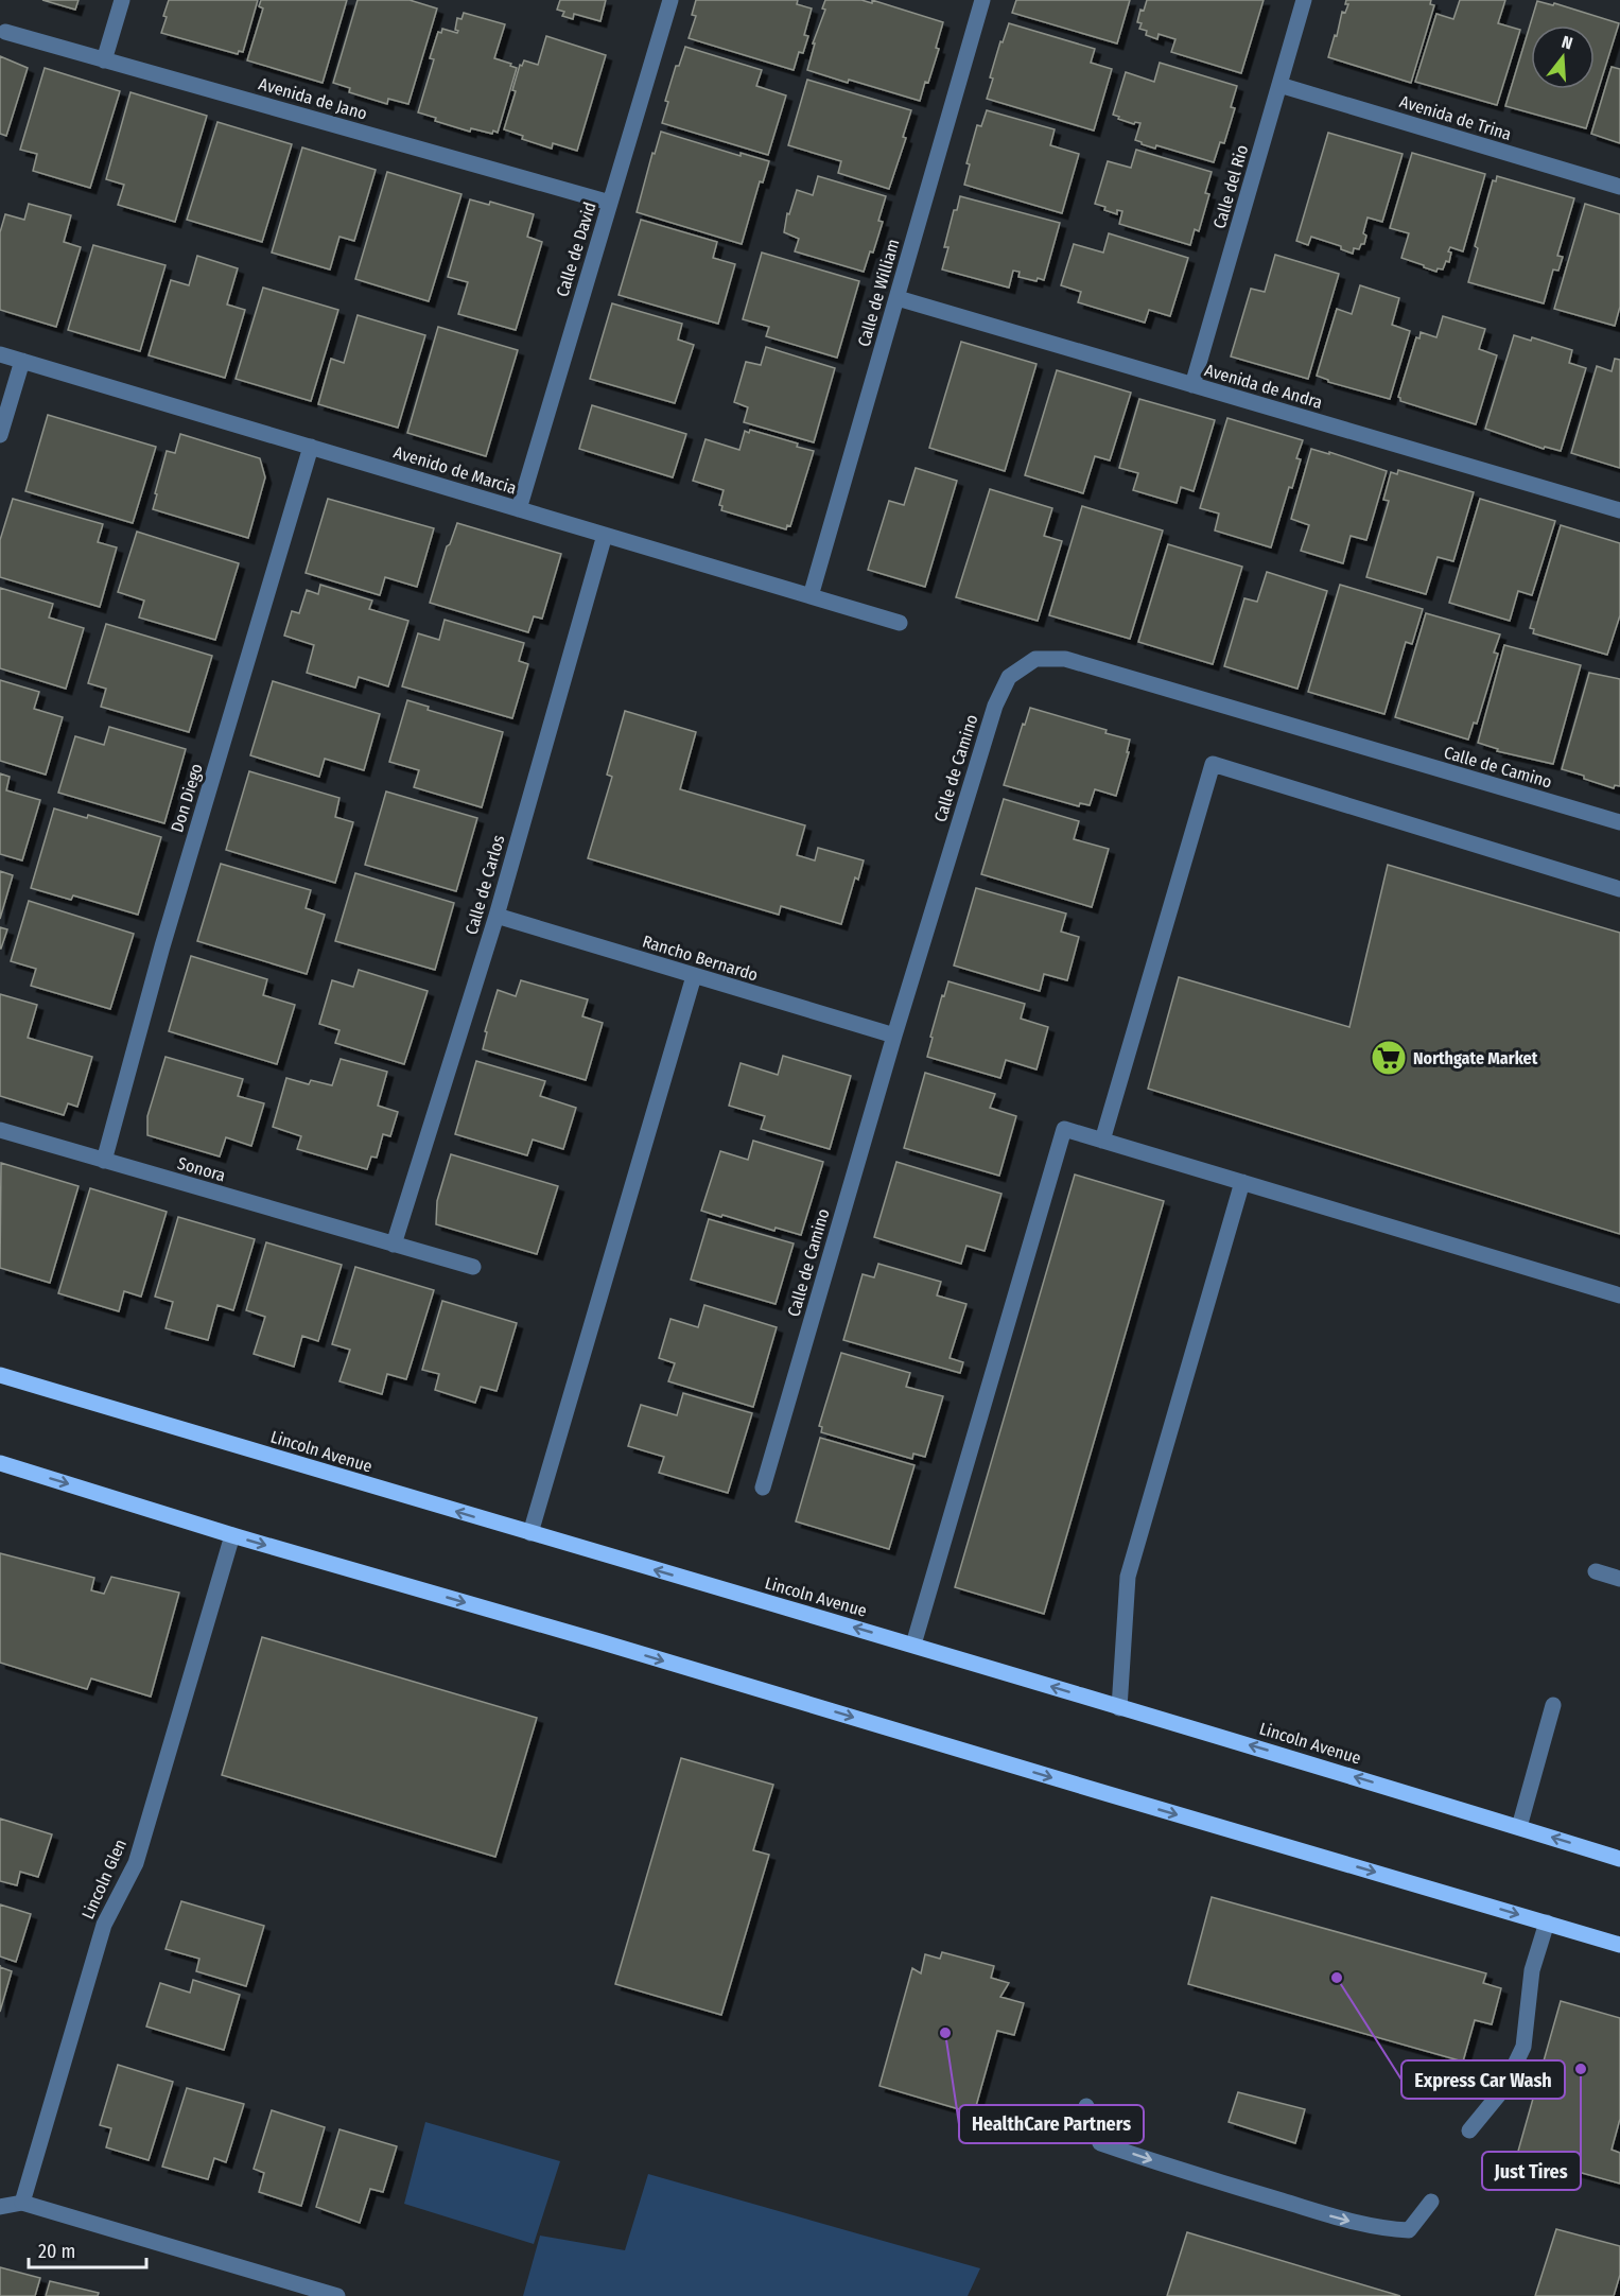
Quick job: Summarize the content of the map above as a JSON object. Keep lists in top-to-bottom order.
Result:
{
  "streets": {
    "main road": ["Lincoln Avenue"],
    "street": [
      "Avenida de Jano",
      "Avenida de Trina",
      "Calle del Rio",
      "Calle de David",
      "Calle de William",
      "Avenida de Andra",
      "Avenido de Marcia",
      "Calle de Camino",
      "Don Diego",
      "Calle de Carlos",
      "Rancho Bernardo",
      "Sonora",
      "Lincoln Glen"
    ]
  },
  "crossings": [
    ["Avenida de Jano", "Calle de David"],
    ["Avenida de Trina", "Calle del Rio"],
    ["Calle del Rio", "Avenida de Andra"],
    ["Calle de David", "Avenido de Marcia"],
    ["Calle de William", "Avenida de Andra"],
    ["Calle de William", "Avenido de Marcia"],
    ["Avenido de Marcia", "Don Diego"],
    ["Avenido de Marcia", "Calle de Carlos"],
    ["Calle de Camino", "Rancho Bernardo"],
    ["Don Diego", "Sonora"],
    ["Calle de Carlos", "Rancho Bernardo"],
    ["Calle de Carlos", "Sonora"]
  ],
  "places": {
    "supermarket": ["Northgate Market"],
    "other": ["Express Car Wash", "HealthCare Partners", "Just Tires"]
  },
  "scale_bar": "20 m",
  "north": "top"
}
